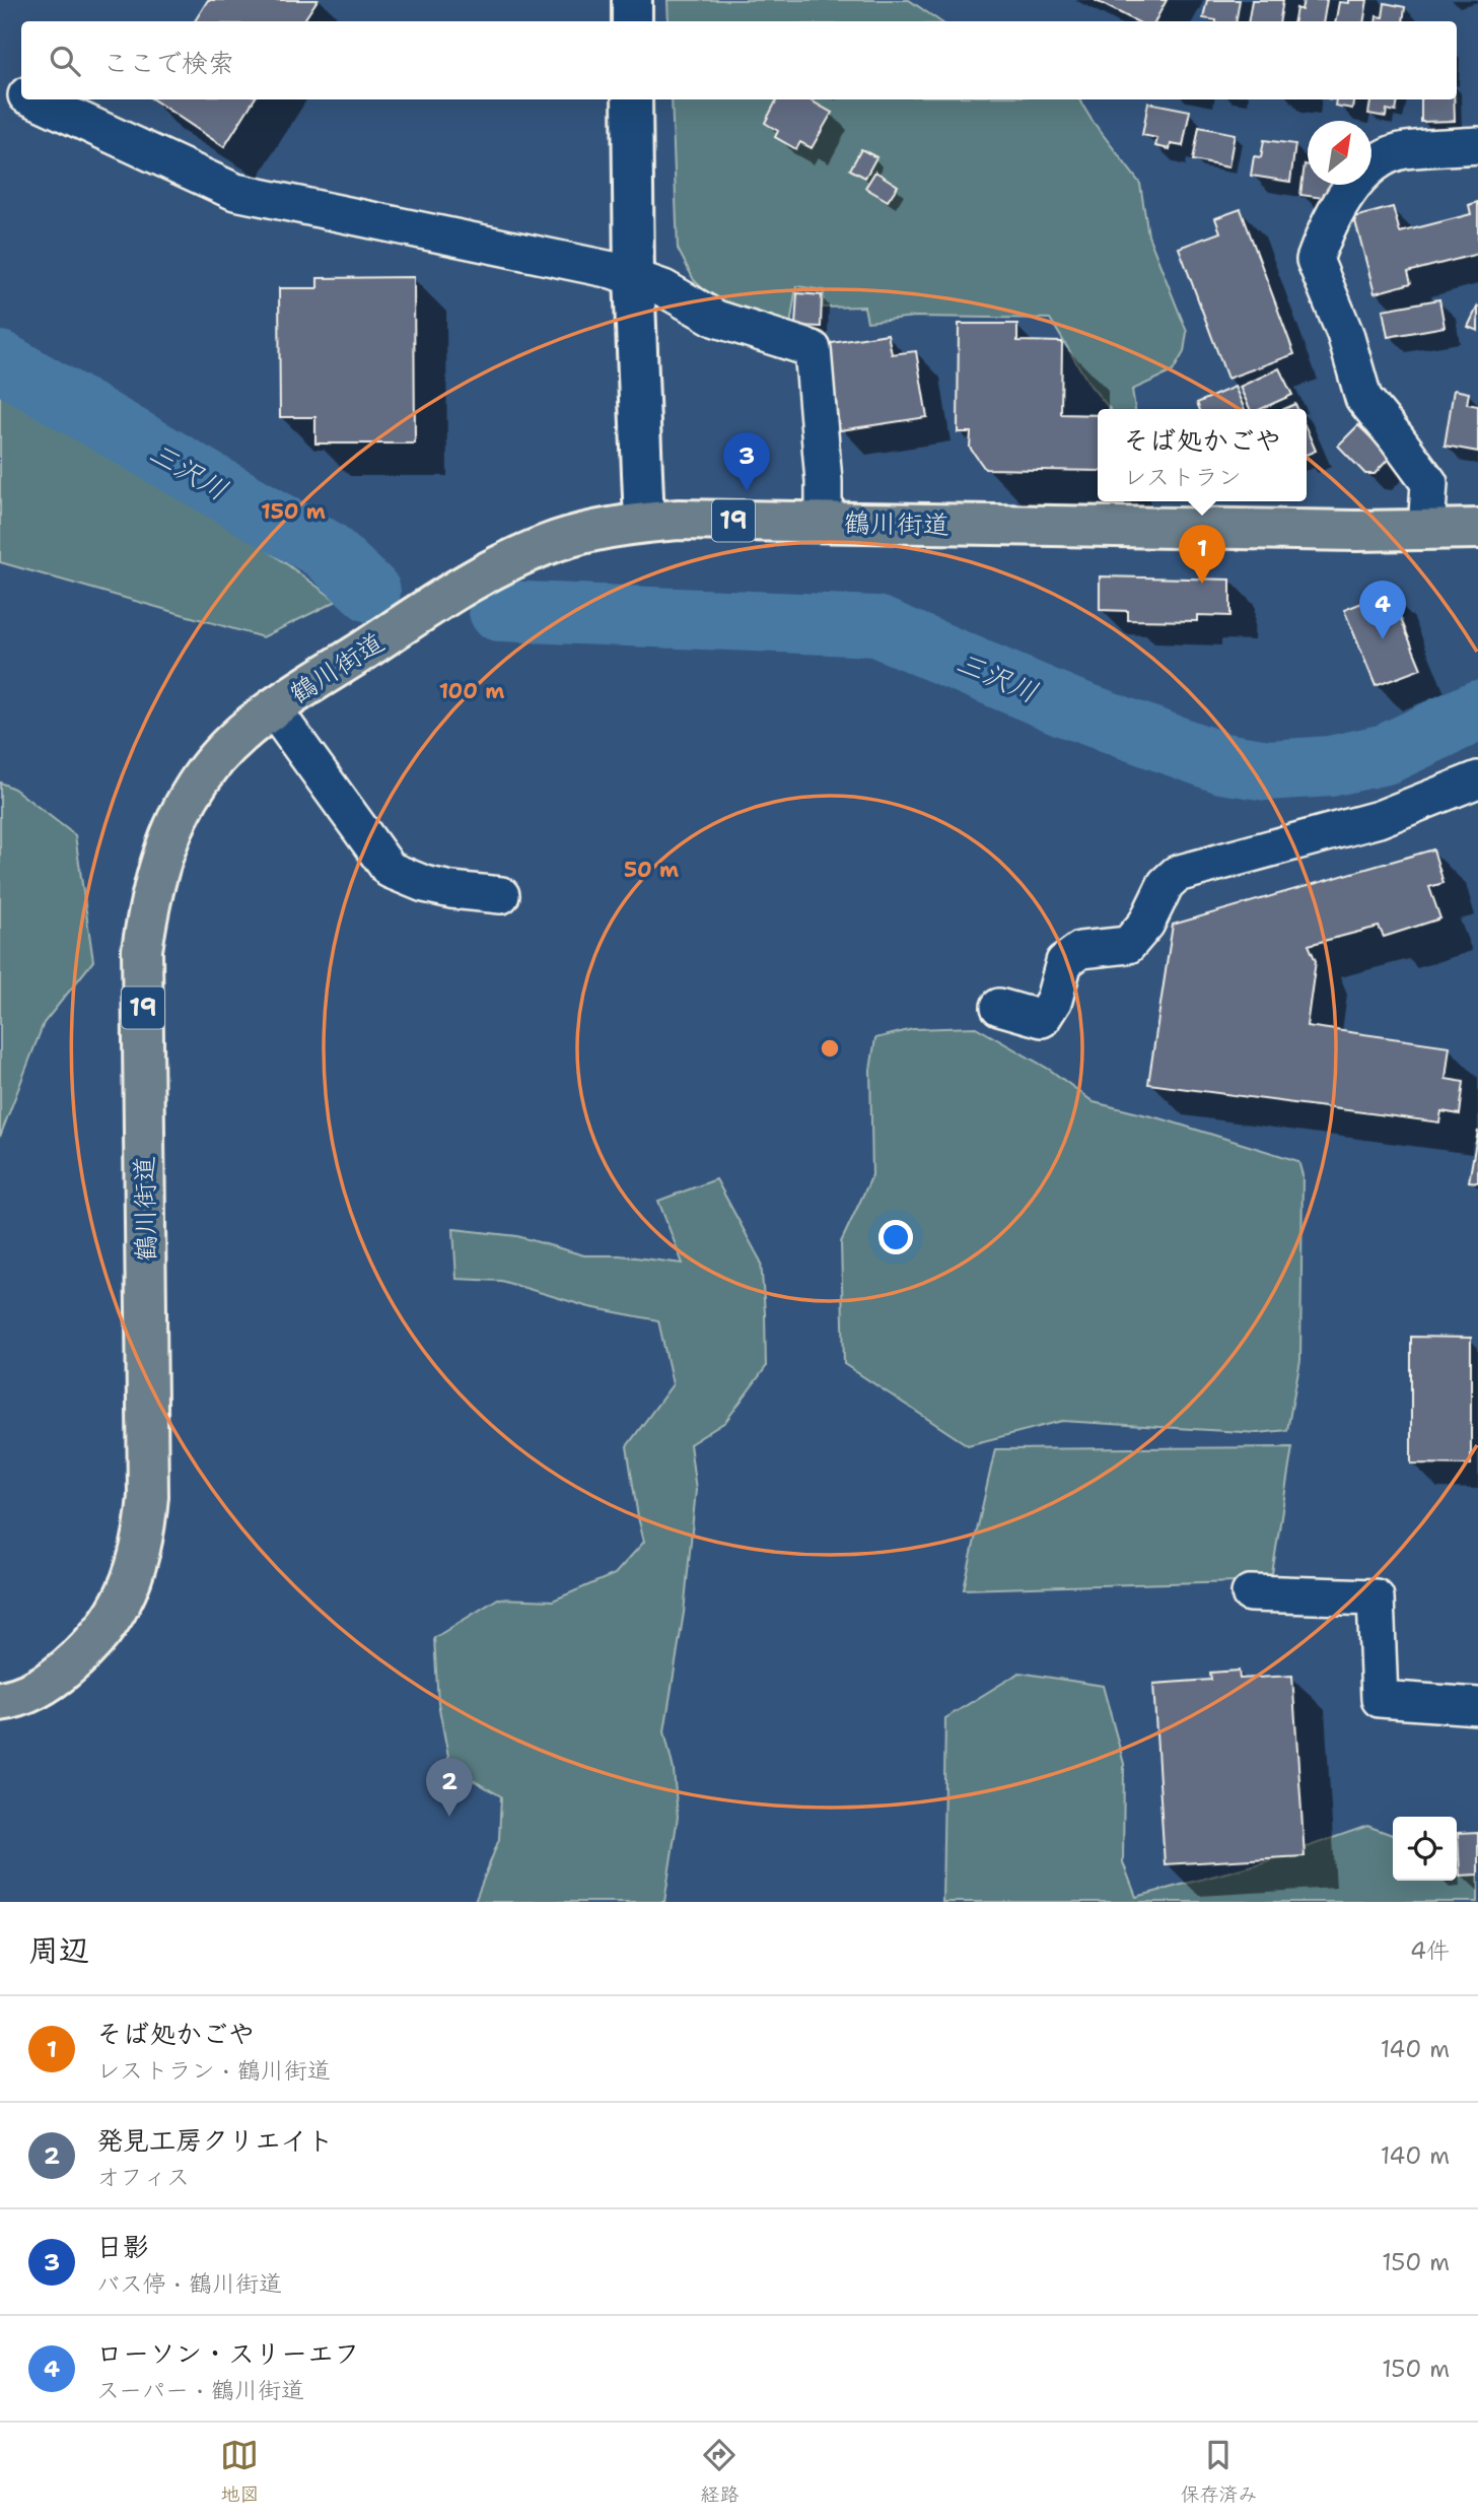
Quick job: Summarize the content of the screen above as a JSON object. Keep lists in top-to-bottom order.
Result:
{
  "streets": {
    "main road": ["19", "鶴川街道"]
  },
  "water": ["三沢川"],
  "north": "top right",
  "page": {
    "search": "ここで検索",
    "popup": ["そば処かごや", "レストラン"],
    "pins": [
      "3",
      "1",
      "4",
      "2"
    ],
    "heading": ["周辺", "4件"],
    "list": [
      {
        "mark": "1",
        "name": "そば処かごや",
        "note": "レストラン · 鶴川街道",
        "value": "140 m"
      },
      {
        "mark": "2",
        "name": "発見工房クリエイト",
        "note": "オフィス",
        "value": "140 m"
      },
      {
        "mark": "3",
        "name": "日影",
        "note": "バス停 · 鶴川街道",
        "value": "150 m"
      },
      {
        "mark": "4",
        "name": "ローソン・スリーエフ",
        "note": "スーパー · 鶴川街道",
        "value": "150 m"
      }
    ],
    "nav": ["地図", "経路", "保存済み"]
  },
  "rings": ["150 m", "100 m", "50 m"]
}
